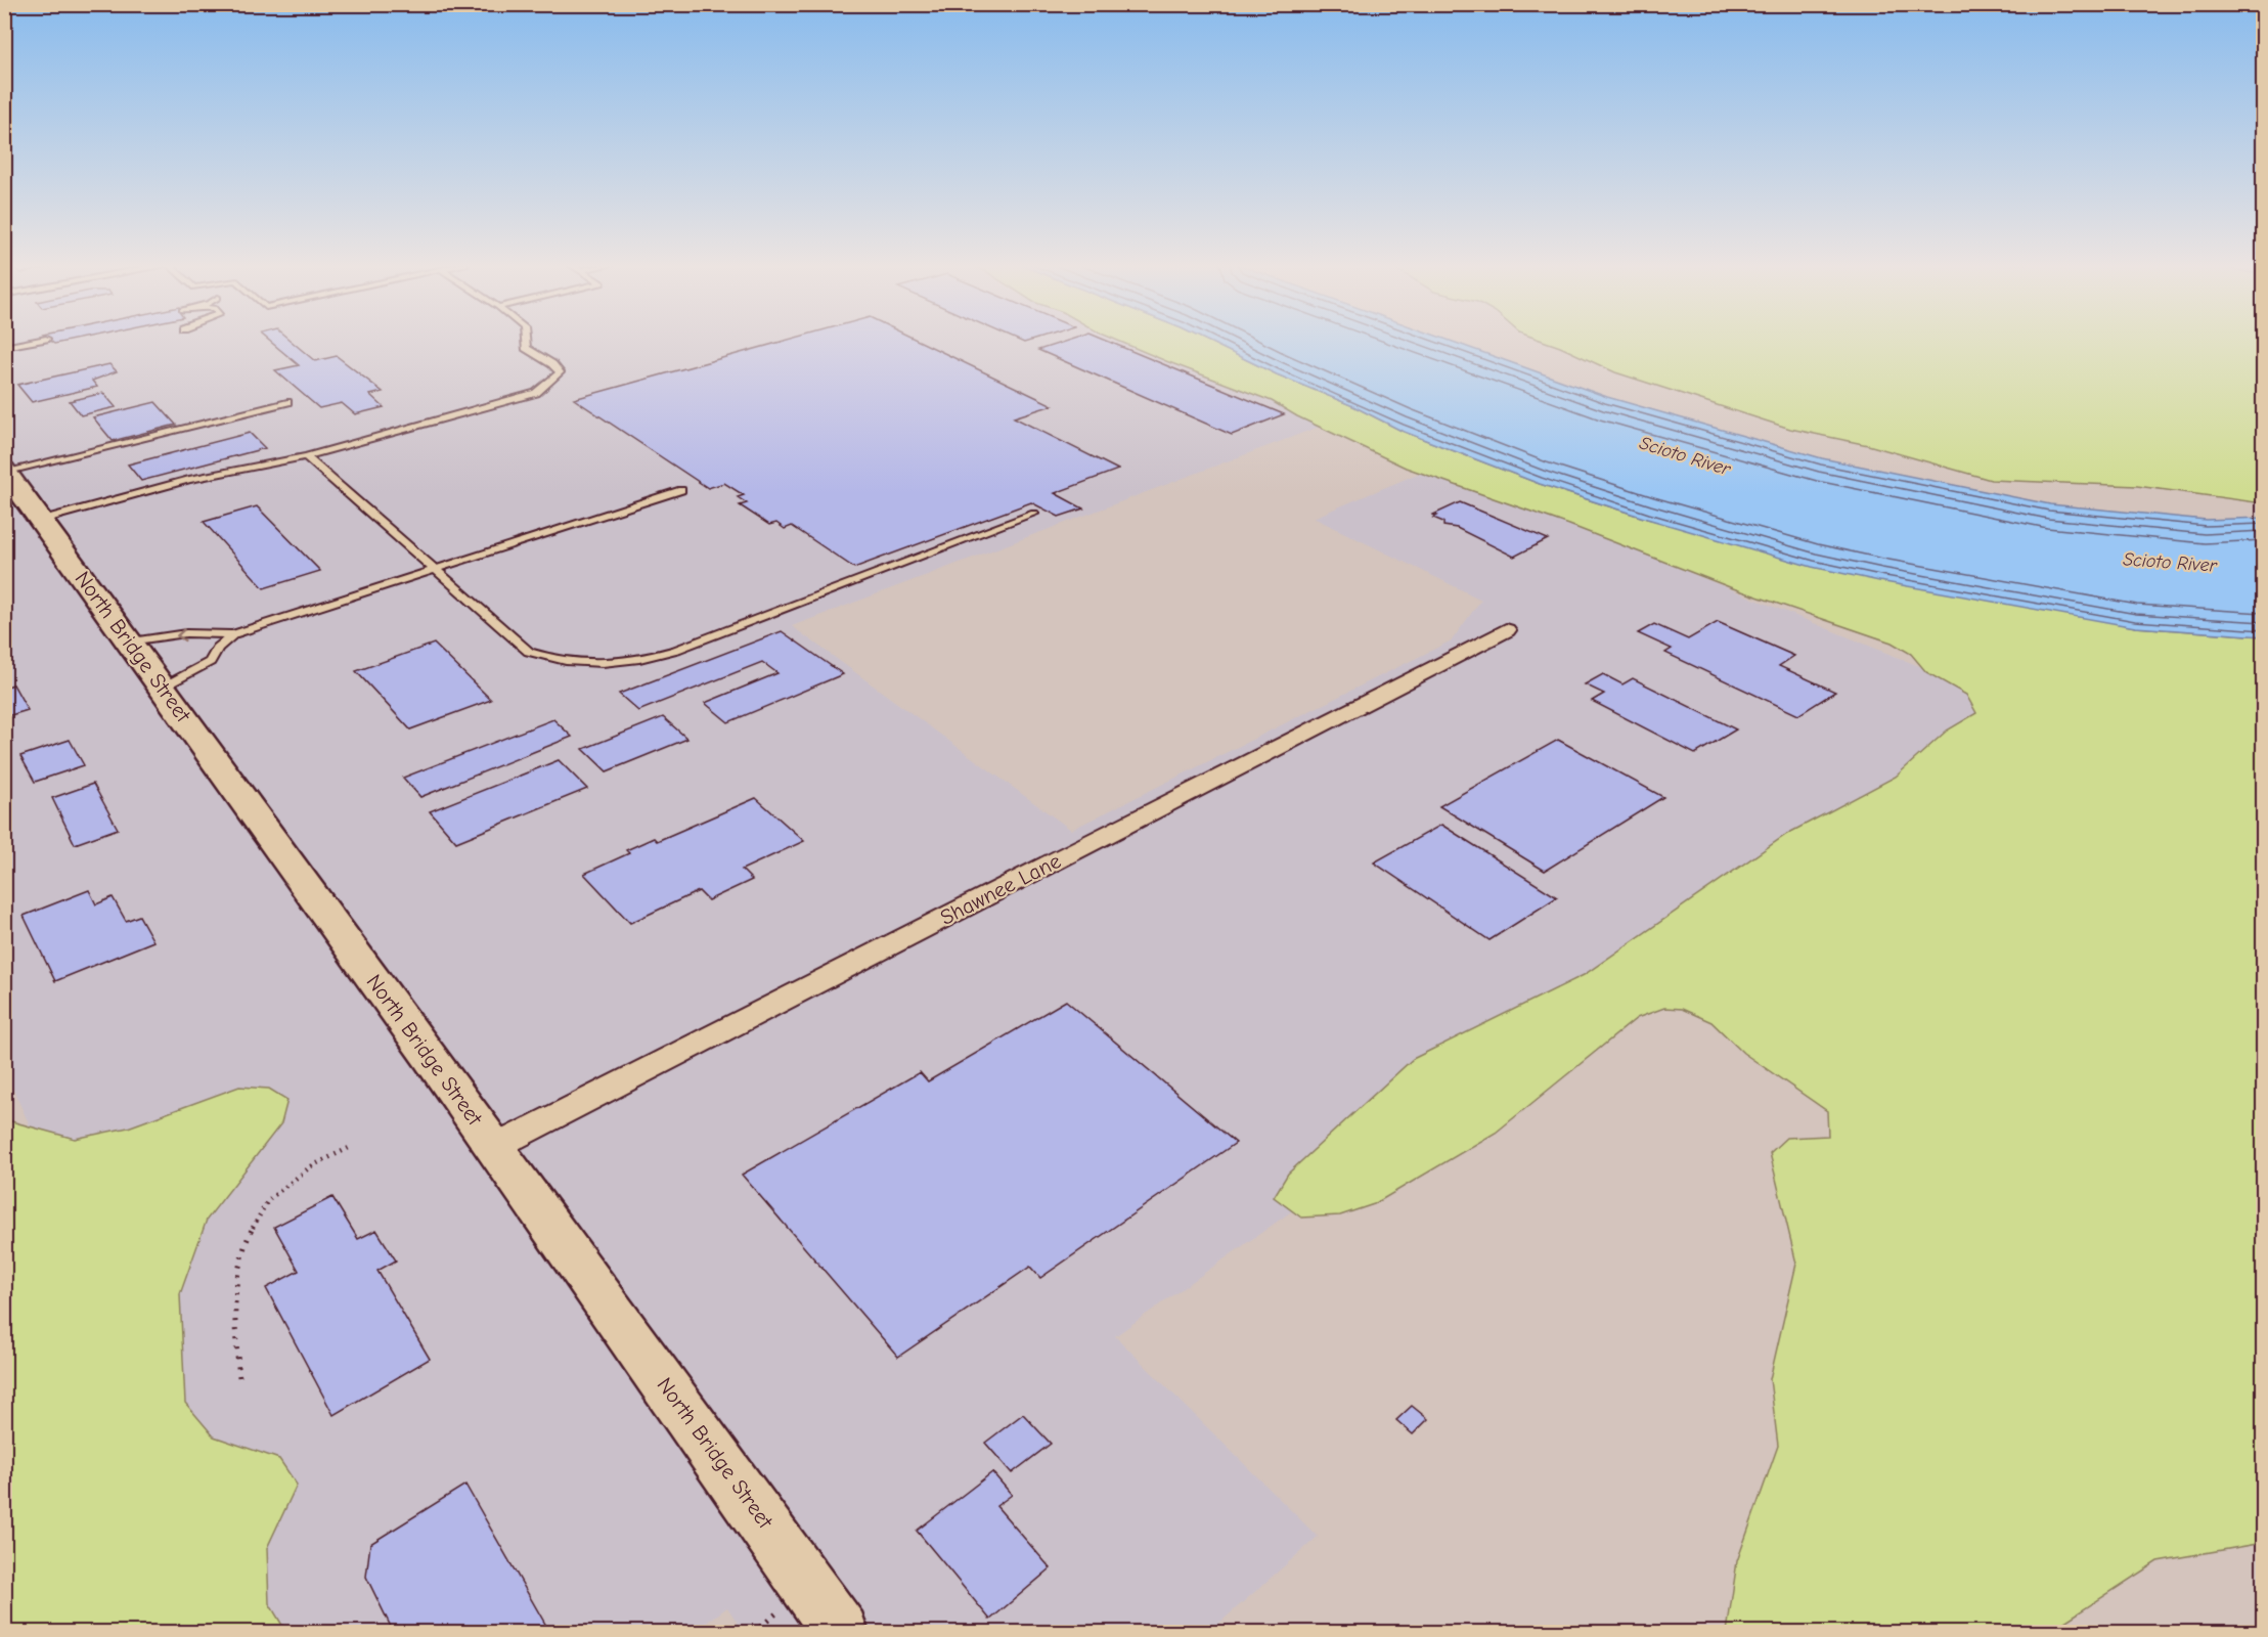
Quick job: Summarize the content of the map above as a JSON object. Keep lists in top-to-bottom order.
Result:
{
  "streets": {
    "main road": ["North Bridge Street"],
    "street": ["Shawnee Lane"]
  },
  "crossings": [
    ["North Bridge Street", "Shawnee Lane"]
  ],
  "water": ["Scioto River"]
}
